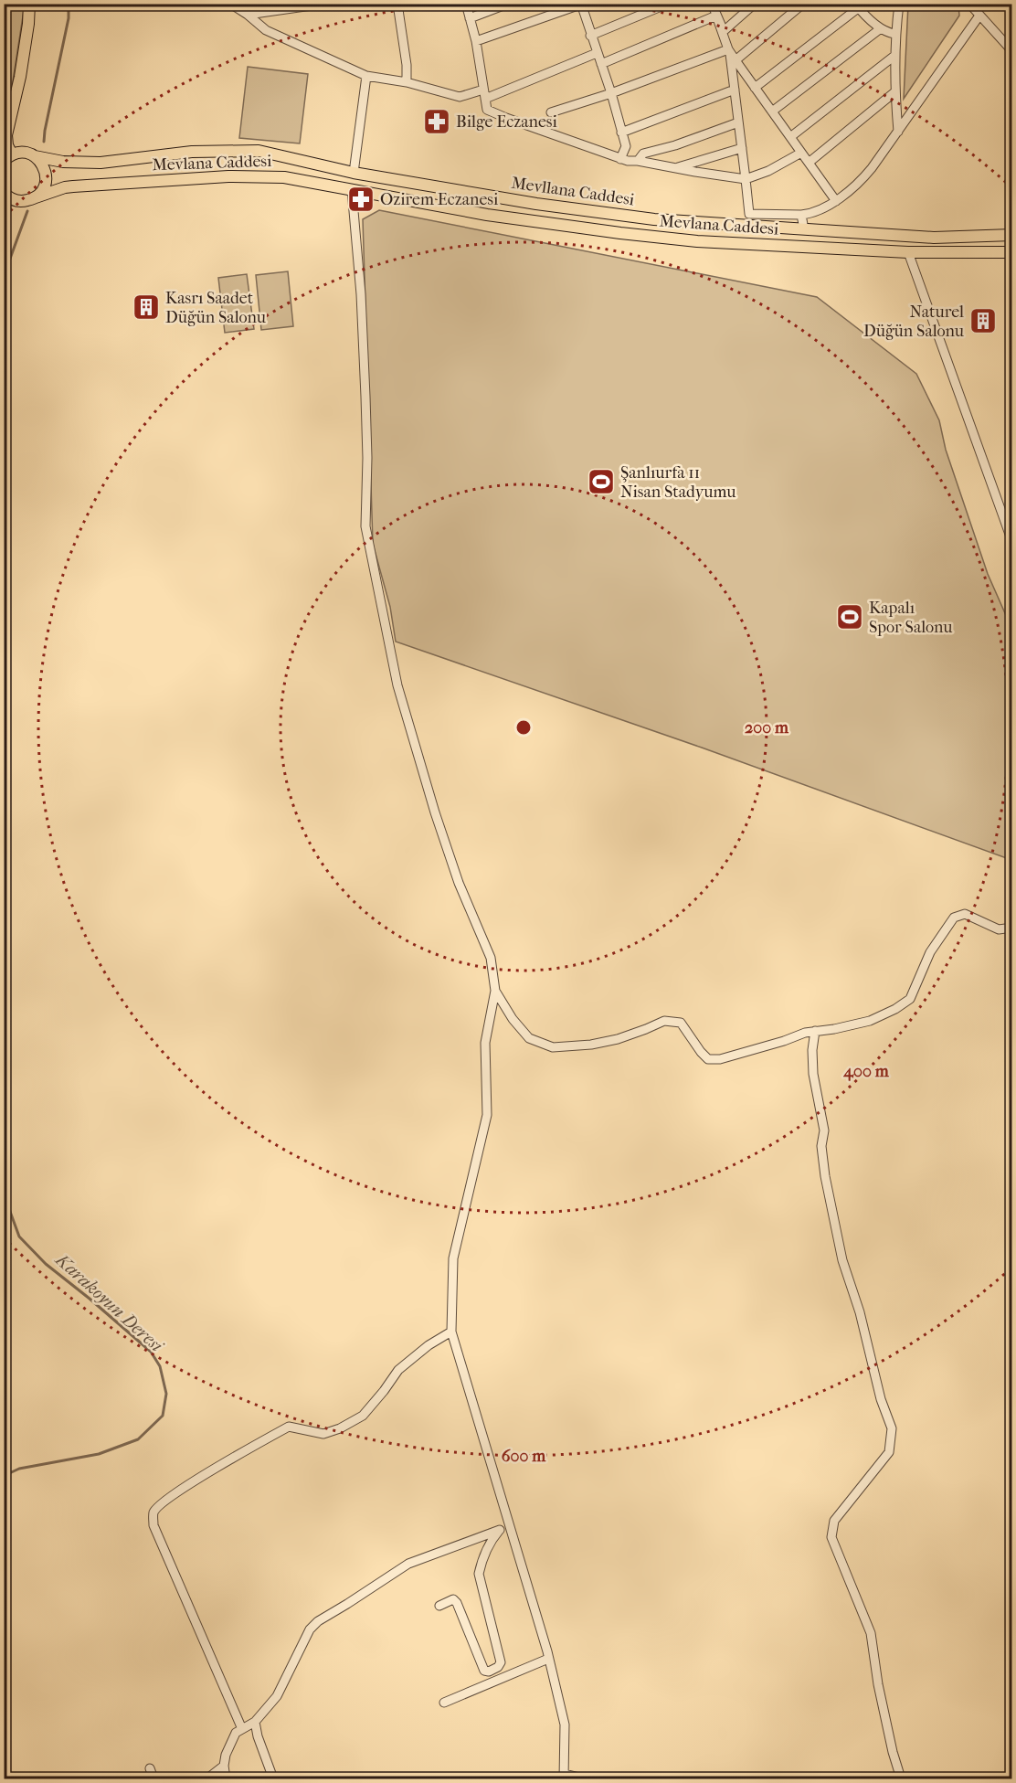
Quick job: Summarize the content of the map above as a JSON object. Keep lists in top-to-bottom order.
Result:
{
  "streets": {
    "main road": ["Mevlana Caddesi", "Mevllana Caddesi"]
  },
  "water": ["Karakoyun Deresi"],
  "places": {
    "pharmacy": ["Bilge Eczanesi", "Ozirem Eczanesi"],
    "building": ["Kasrı Saadet Düğün Salonu", "Naturel Düğün Salonu"],
    "sports": ["Şanlıurfa 11 Nisan Stadyumu", "Kapalı Spor Salonu"]
  },
  "rings": ["200 m", "400 m", "600 m"]
}
